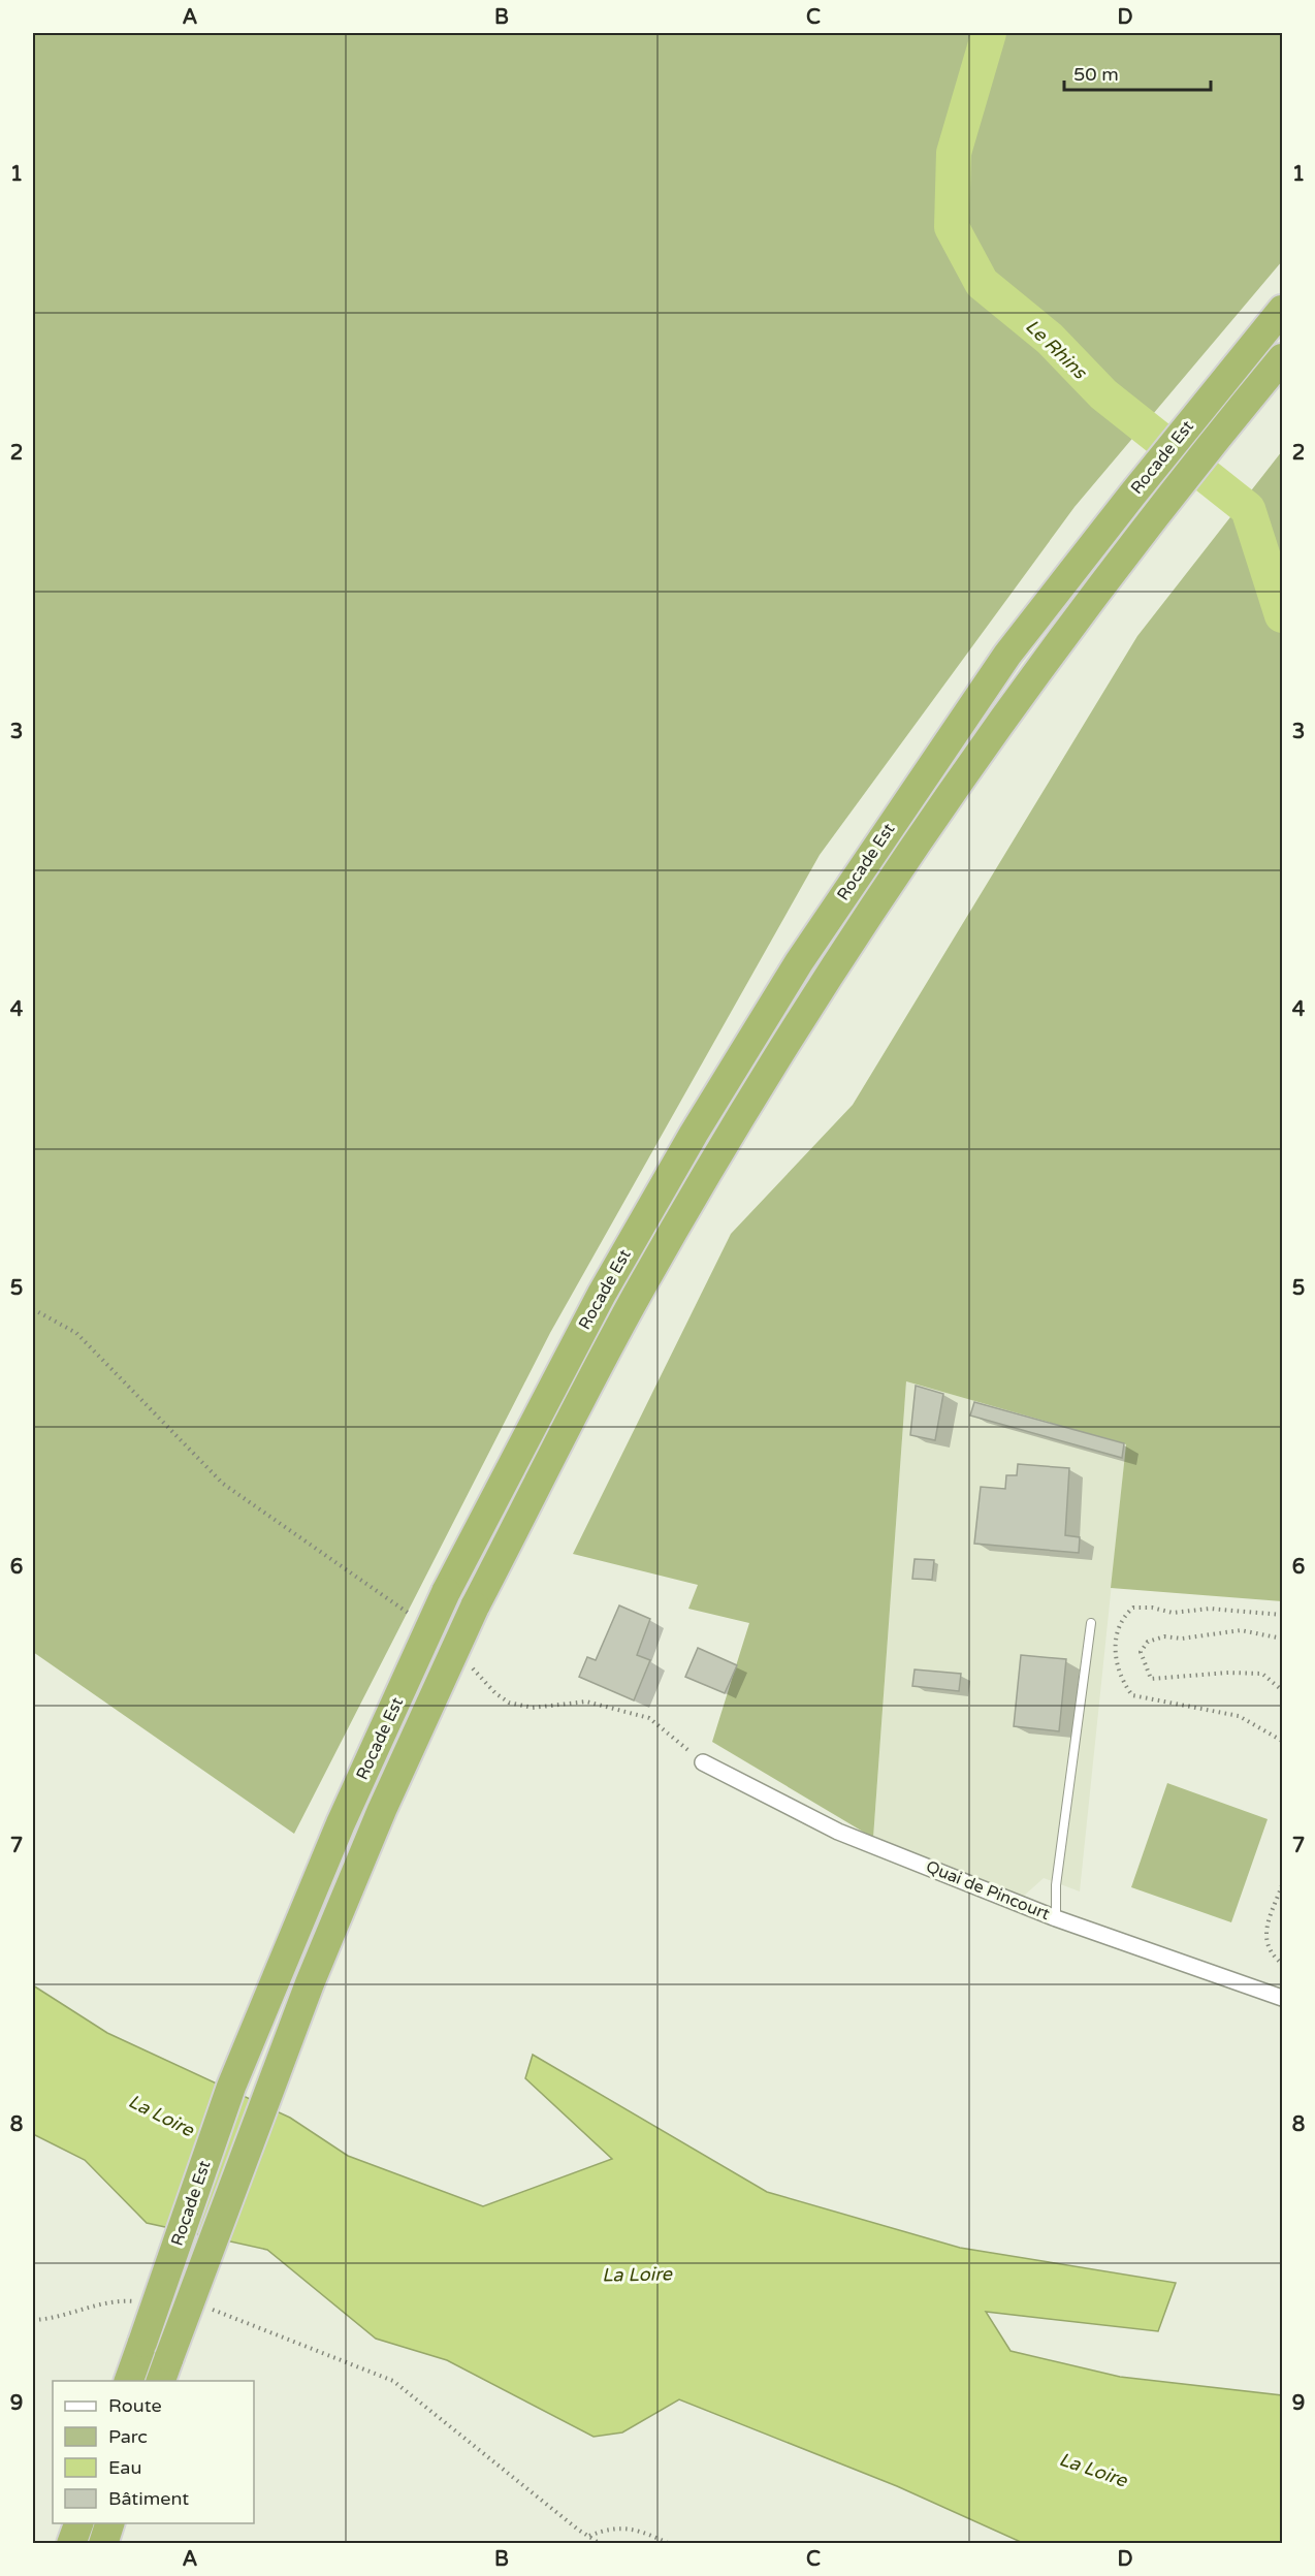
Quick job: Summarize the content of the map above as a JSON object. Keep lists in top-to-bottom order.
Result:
{
  "streets": {
    "highway": ["Rocade Est"],
    "street": ["Quai de Pincourt"]
  },
  "water": ["Le Rhins", "La Loire"],
  "legend": [
    "Route",
    "Parc",
    "Eau",
    "Bâtiment"
  ],
  "scale_bar": "50 m",
  "grid": {
    "columns": [
      "A",
      "B",
      "C",
      "D"
    ],
    "rows": [
      "1",
      "2",
      "3",
      "4",
      "5",
      "6",
      "7",
      "8",
      "9"
    ]
  }
}
